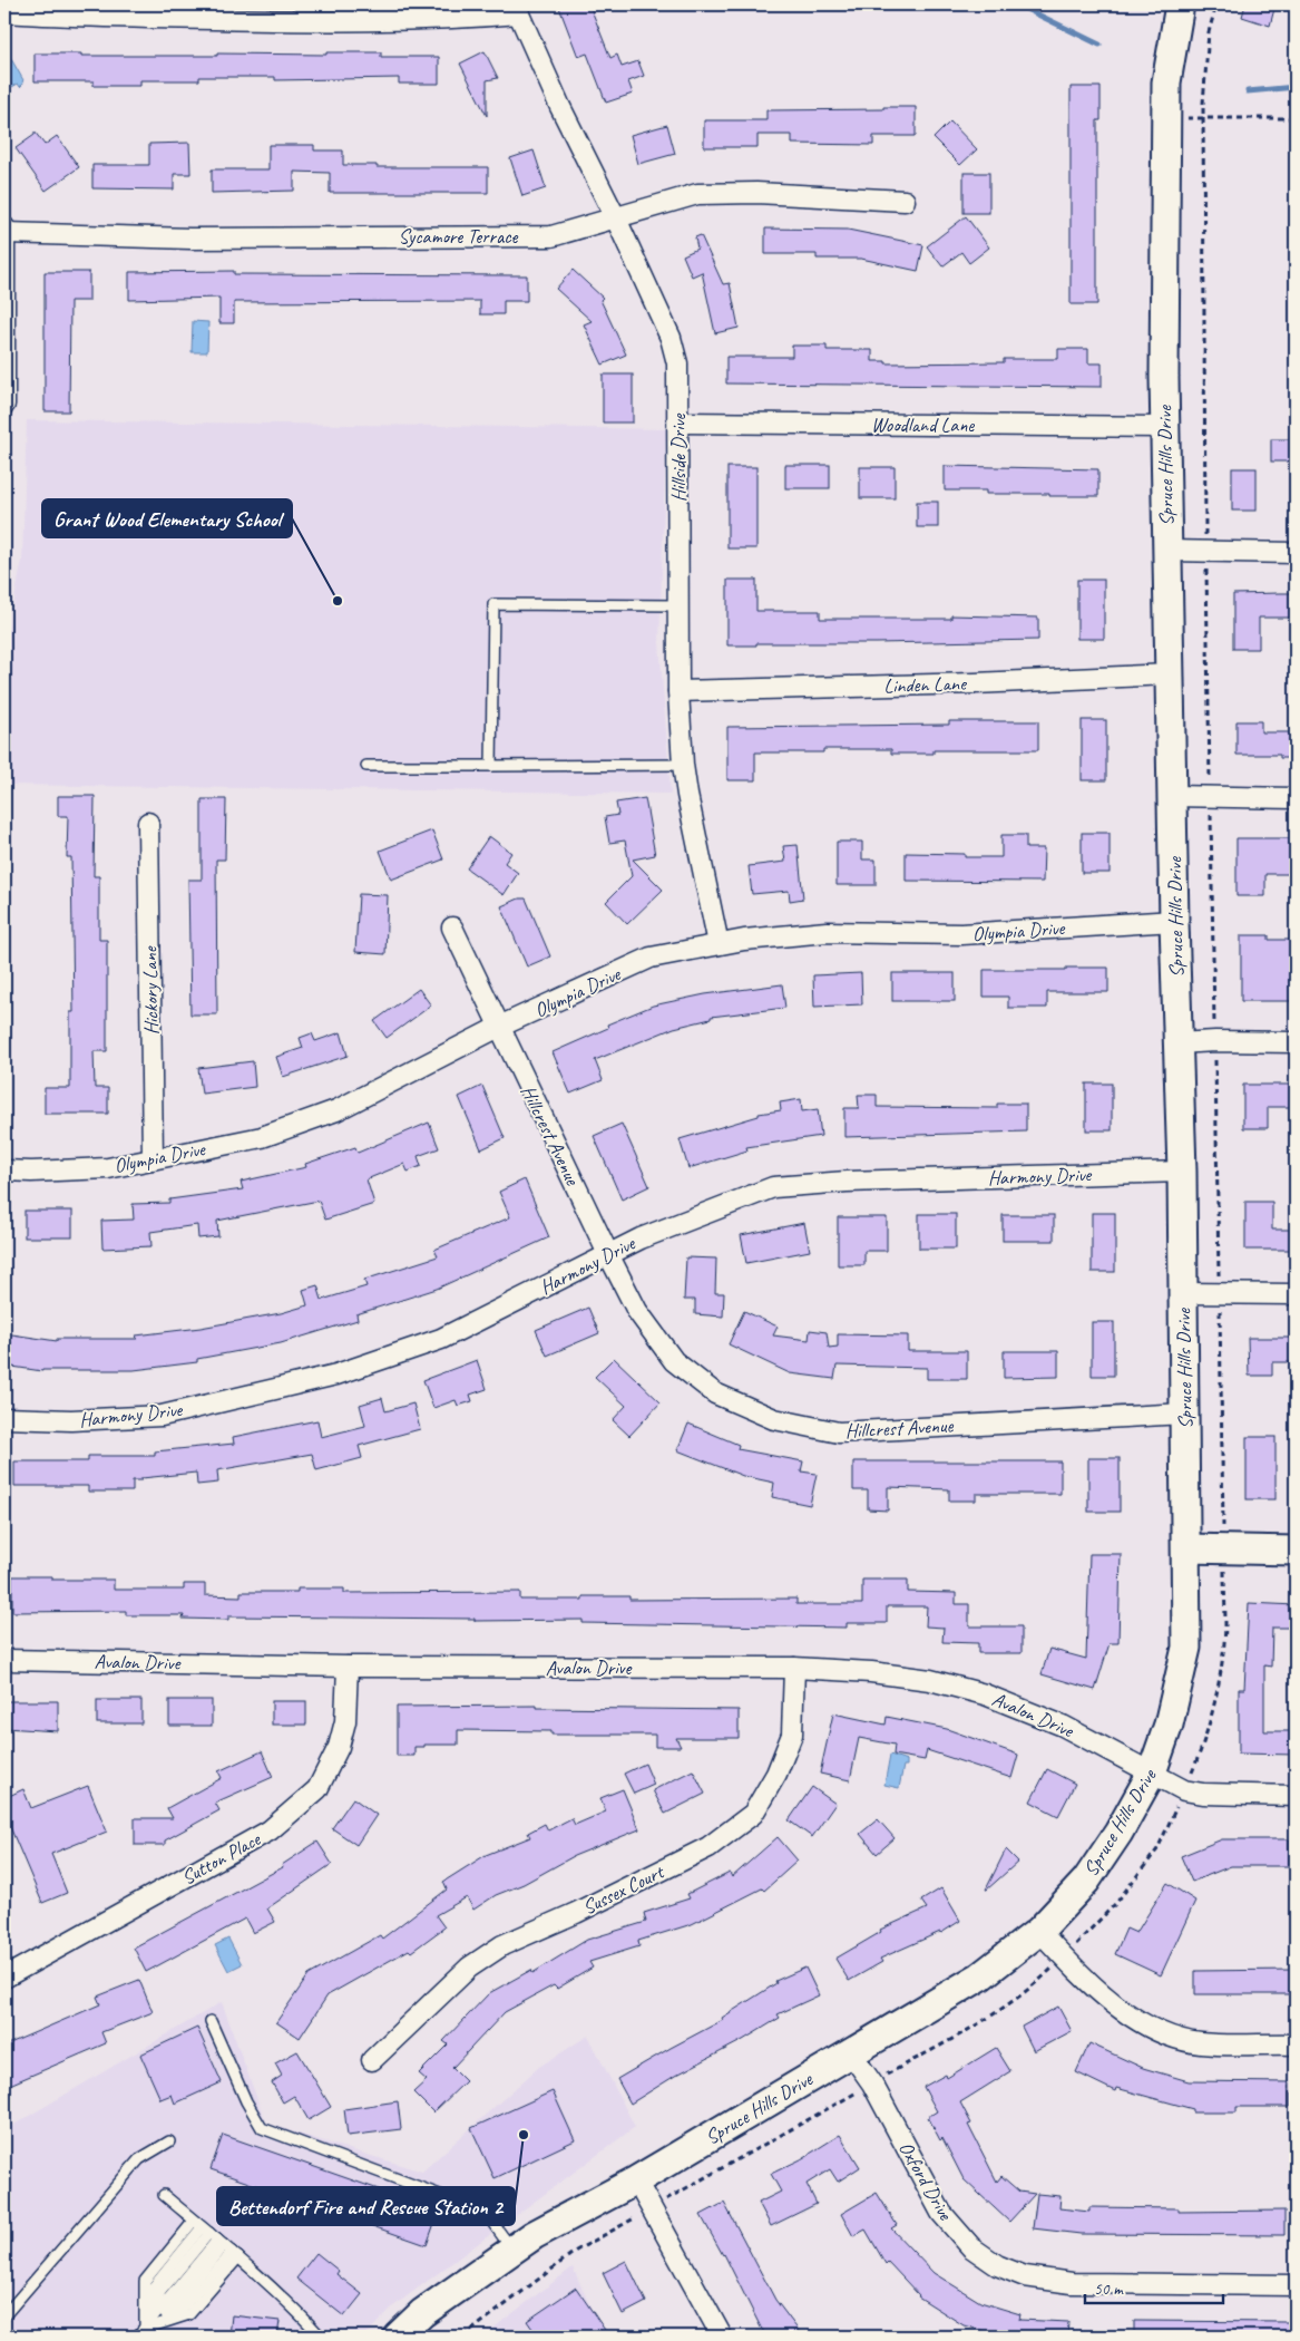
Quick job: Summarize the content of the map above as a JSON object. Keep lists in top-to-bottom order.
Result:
{
  "streets": {
    "main road": ["Spruce Hills Drive"],
    "street": [
      "Sycamore Terrace",
      "Woodland Lane",
      "Hillside Drive",
      "Linden Lane",
      "Olympia Drive",
      "Hickory Lane",
      "Hillcrest Avenue",
      "Harmony Drive",
      "Avalon Drive",
      "Sutton Place",
      "Sussex Court",
      "Oxford Drive"
    ]
  },
  "crossings": [
    ["Sycamore Terrace", "Hillside Drive"],
    ["Woodland Lane", "Hillside Drive"],
    ["Woodland Lane", "Spruce Hills Drive"],
    ["Hillside Drive", "Linden Lane"],
    ["Hillside Drive", "Olympia Drive"],
    ["Spruce Hills Drive", "Linden Lane"],
    ["Spruce Hills Drive", "Olympia Drive"],
    ["Spruce Hills Drive", "Hillcrest Avenue"],
    ["Spruce Hills Drive", "Harmony Drive"],
    ["Spruce Hills Drive", "Avalon Drive"],
    ["Spruce Hills Drive", "Oxford Drive"],
    ["Olympia Drive", "Hickory Lane"],
    ["Olympia Drive", "Hillcrest Avenue"],
    ["Hillcrest Avenue", "Harmony Drive"],
    ["Avalon Drive", "Sutton Place"],
    ["Avalon Drive", "Sussex Court"]
  ],
  "places": ["Grant Wood Elementary School", "Bettendorf Fire and Rescue Station 2"],
  "scale_bar": "50 m"
}
